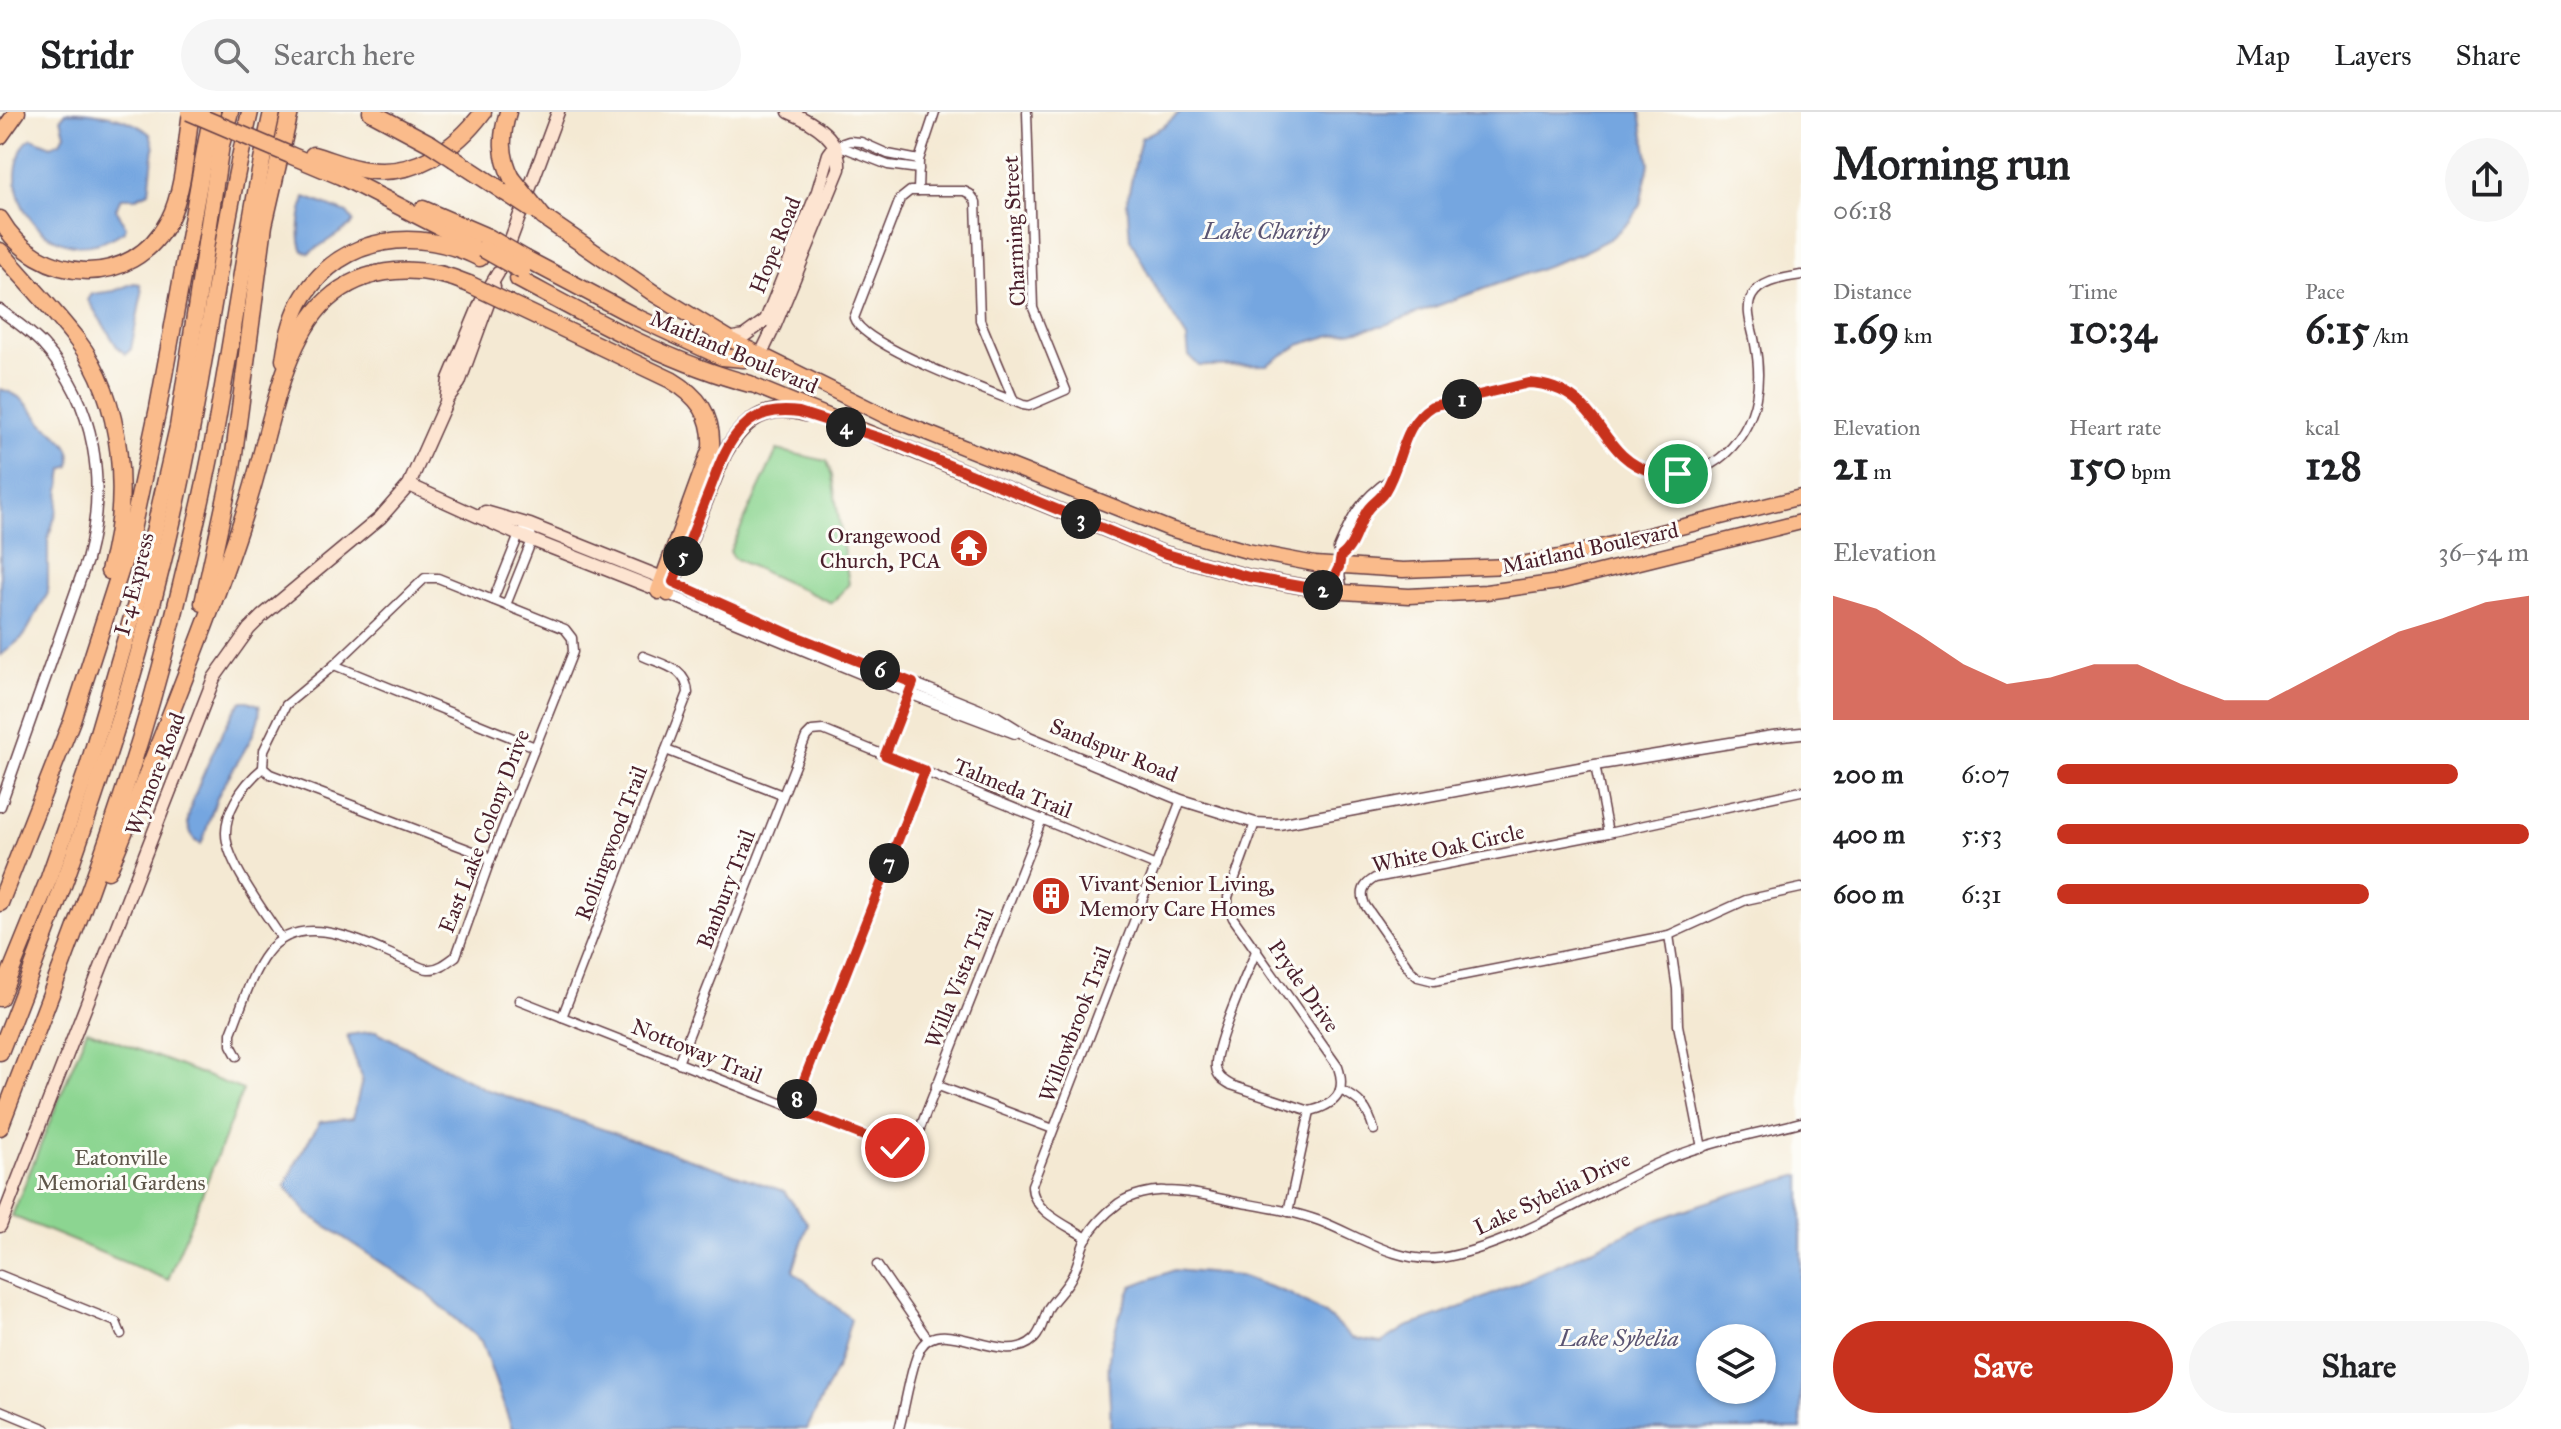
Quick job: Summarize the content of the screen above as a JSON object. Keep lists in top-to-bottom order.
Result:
{
  "streets": {
    "highway": ["Maitland Boulevard", "I-4 Express"],
    "main road": ["Hope Road", "Sandspur Road", "Wymore Road"],
    "street": [
      "Charming Street",
      "Talmeda Trail",
      "East Lake Colony Drive",
      "Rollingwood Trail",
      "White Oak Circle",
      "Banbury Trail",
      "Willa Vista Trail",
      "Pryde Drive",
      "Willowbrook Trail",
      "Nottoway Trail",
      "Lake Sybelia Drive"
    ]
  },
  "crossings": [
    ["Hope Road", "Maitland Boulevard"],
    ["Sandspur Road", "Wymore Road"],
    ["Sandspur Road", "Pryde Drive"],
    ["Sandspur Road", "Willowbrook Trail"],
    ["Talmeda Trail", "Banbury Trail"],
    ["Talmeda Trail", "Willa Vista Trail"],
    ["Talmeda Trail", "Willowbrook Trail"],
    ["Rollingwood Trail", "Nottoway Trail"],
    ["Banbury Trail", "Nottoway Trail"],
    ["Willa Vista Trail", "Nottoway Trail"],
    ["Willowbrook Trail", "Lake Sybelia Drive"]
  ],
  "water": ["Lake Charity", "Lake Sybelia"],
  "parks": ["Eatonville Memorial Gardens"],
  "places": {
    "temple": ["Orangewood Church, PCA"],
    "building": ["Vivant Senior Living, Memory Care Homes"]
  },
  "page": {
    "header": "Stridr",
    "search": "Search here",
    "nav": ["Map", "Layers", "Share"],
    "heading": ["Morning run", "06:18"],
    "stats": [
      ["Distance", "1.69 km"],
      ["Time", "10:34"],
      ["Pace", "6:15 /km"],
      ["Elevation", "21 m"],
      ["Heart rate", "150 bpm"],
      ["kcal", "128"]
    ],
    "pins": [
      "1",
      "4",
      "3",
      "5",
      "2",
      "6",
      "7",
      "8"
    ],
    "chart": ["Elevation", "36–54 m"],
    "list": [
      {
        "name": "200 m",
        "note": "6:07"
      },
      {
        "name": "400 m",
        "note": "5:53"
      },
      {
        "name": "600 m",
        "note": "6:31"
      }
    ],
    "buttons": ["Save", "Share"]
  }
}
